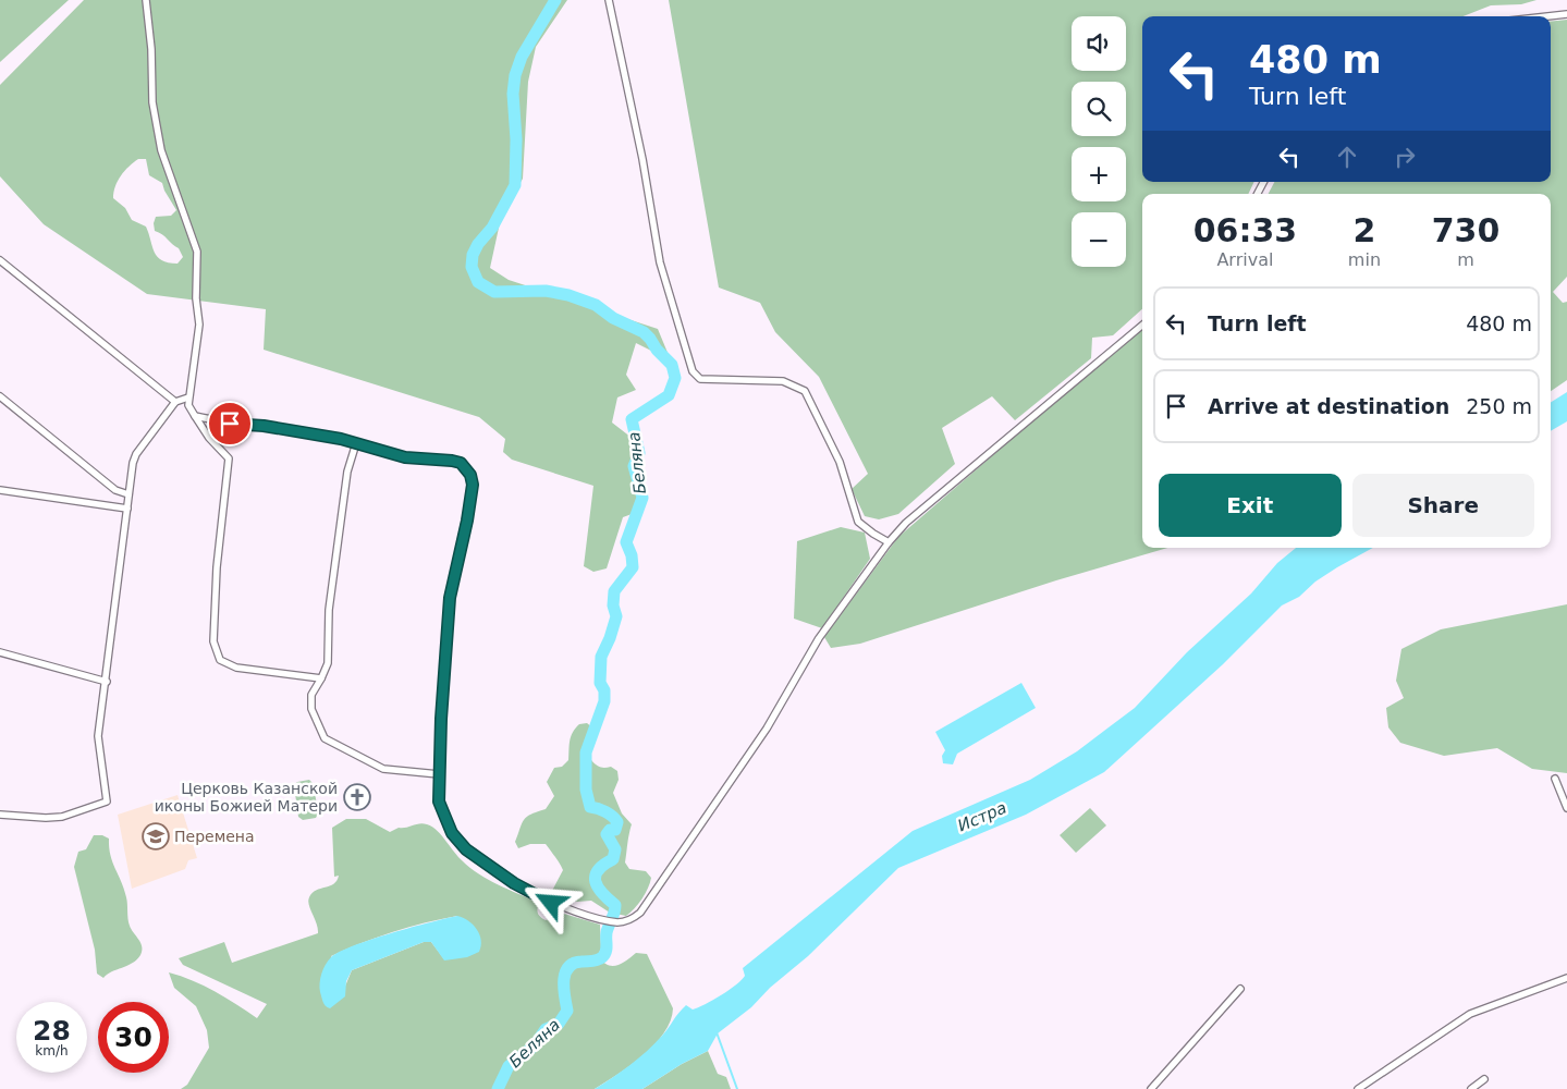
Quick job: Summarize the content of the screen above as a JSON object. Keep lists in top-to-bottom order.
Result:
{
  "water": ["Беляна", "Истра"],
  "places": {
    "church": ["Церковь Казанской иконы Божией Матери"],
    "school or university": ["Перемена"]
  },
  "page": {
    "map_buttons": ["+", "−"],
    "turn": ["480 m", "Turn left"],
    "eta": [
      "06:33",
      "Arrival",
      "2",
      "min",
      "730",
      "m"
    ],
    "list": [
      {
        "name": "Turn left",
        "value": "480 m"
      },
      {
        "name": "Arrive at destination",
        "value": "250 m"
      }
    ],
    "buttons": ["Exit", "Share"],
    "speed": "28 km/h",
    "limit": "30"
  }
}
